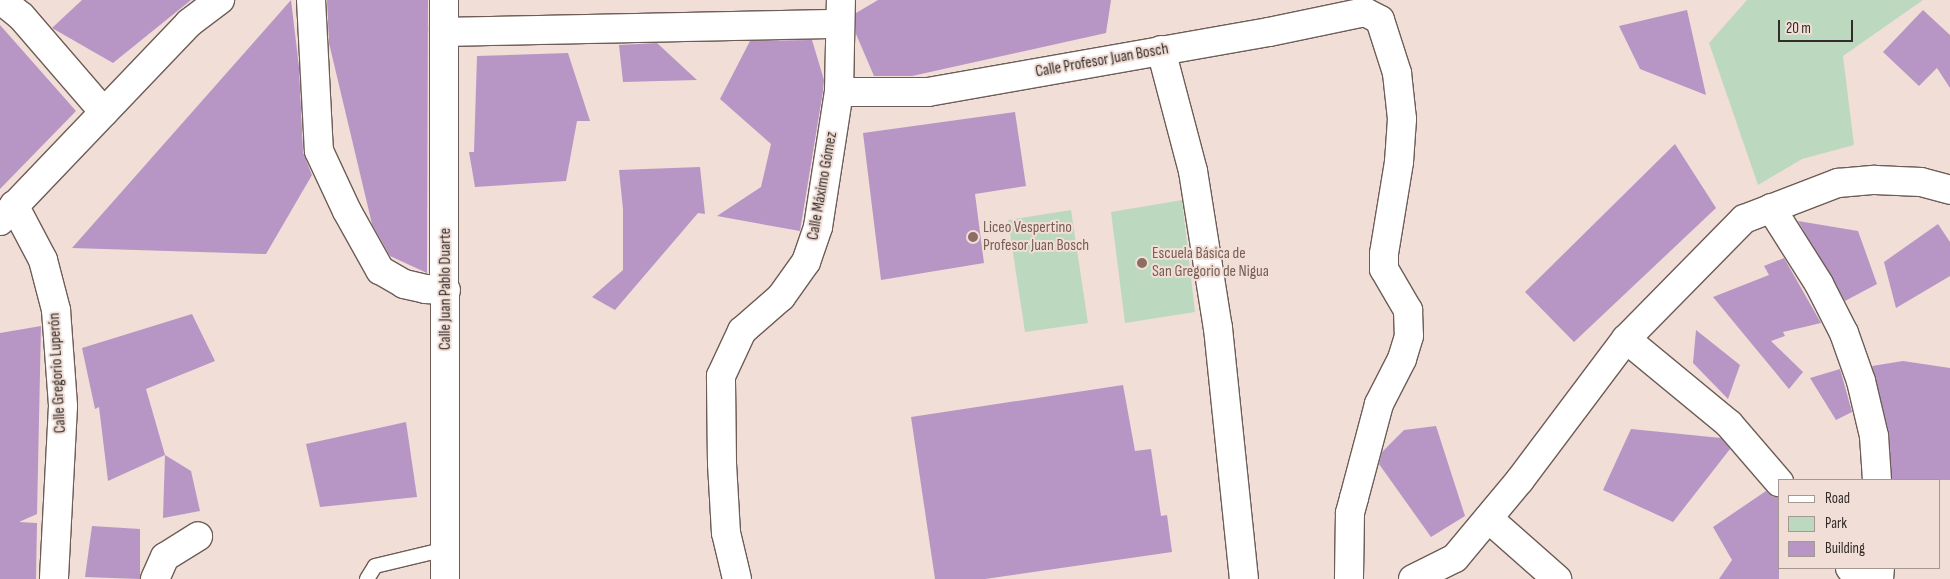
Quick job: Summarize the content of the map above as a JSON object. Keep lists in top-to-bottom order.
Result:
{
  "streets": {
    "street": [
      "Calle Profesor Juan Bosch",
      "Calle Máximo Gómez",
      "Calle Juan Pablo Duarte",
      "Calle Gregorio Luperón"
    ]
  },
  "crossings": [
    ["Calle Profesor Juan Bosch", "Calle Máximo Gómez"]
  ],
  "places": ["Liceo Vespertino Profesor Juan Bosch", "Escuela Básica de San Gregorio de Nigua"],
  "legend": ["Road", "Park", "Building"],
  "scale_bar": "20 m"
}
